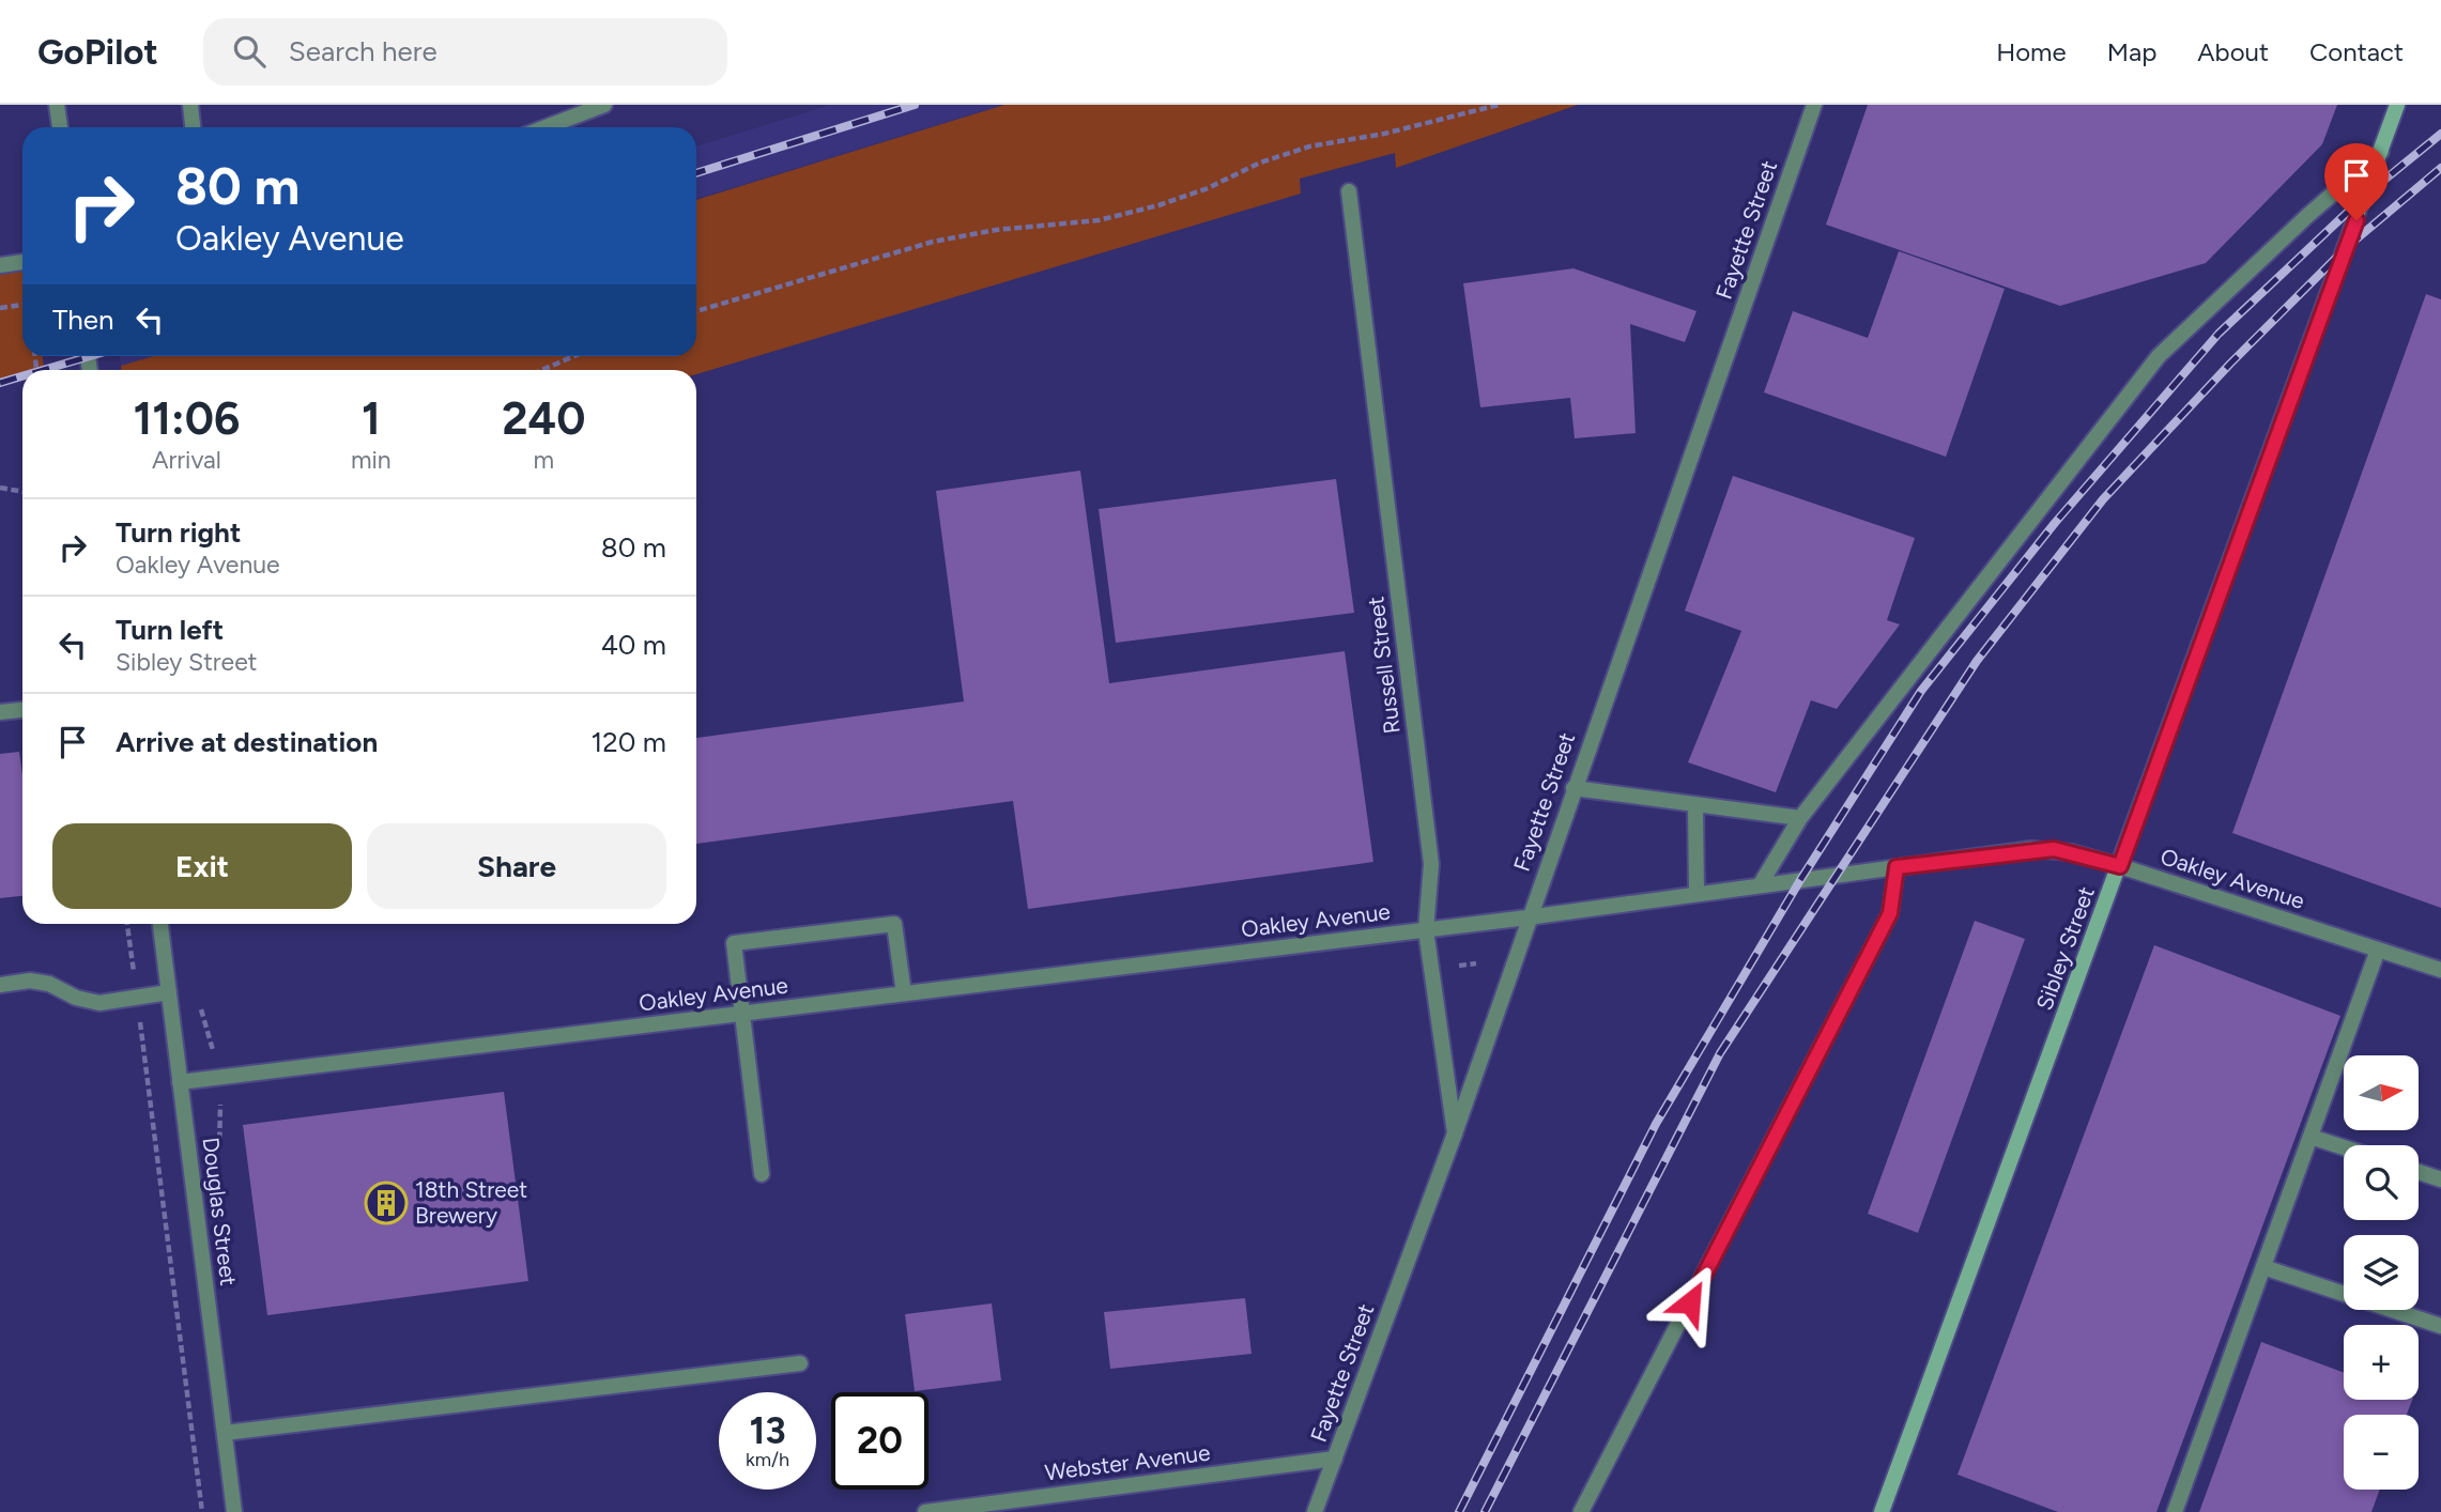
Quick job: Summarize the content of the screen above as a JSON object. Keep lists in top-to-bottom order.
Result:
{
  "streets": {
    "main road": ["Sibley Street"],
    "street": [
      "Fayette Street",
      "Russell Street",
      "Oakley Avenue",
      "Douglas Street",
      "Webster Avenue"
    ]
  },
  "crossings": [
    ["Fayette Street", "Russell Street"],
    ["Fayette Street", "Oakley Avenue"],
    ["Fayette Street", "Webster Avenue"],
    ["Russell Street", "Oakley Avenue"],
    ["Oakley Avenue", "Sibley Street"],
    ["Oakley Avenue", "Douglas Street"]
  ],
  "places": {
    "building": ["18th Street Brewery"]
  },
  "north": "right",
  "page": {
    "header": "GoPilot",
    "search": "Search here",
    "nav": [
      "Home",
      "Map",
      "About",
      "Contact"
    ],
    "turn": ["80 m", "Oakley Avenue"],
    "then": "Then",
    "eta": [
      "11:06",
      "Arrival",
      "1",
      "min",
      "240",
      "m"
    ],
    "list": [
      {
        "name": "Turn right",
        "note": "Oakley Avenue",
        "value": "80 m"
      },
      {
        "name": "Turn left",
        "note": "Sibley Street",
        "value": "40 m"
      },
      {
        "name": "Arrive at destination",
        "value": "120 m"
      }
    ],
    "buttons": ["Exit", "Share"],
    "map_buttons": ["+", "−"],
    "speed": "13 km/h",
    "limit": "20"
  }
}
